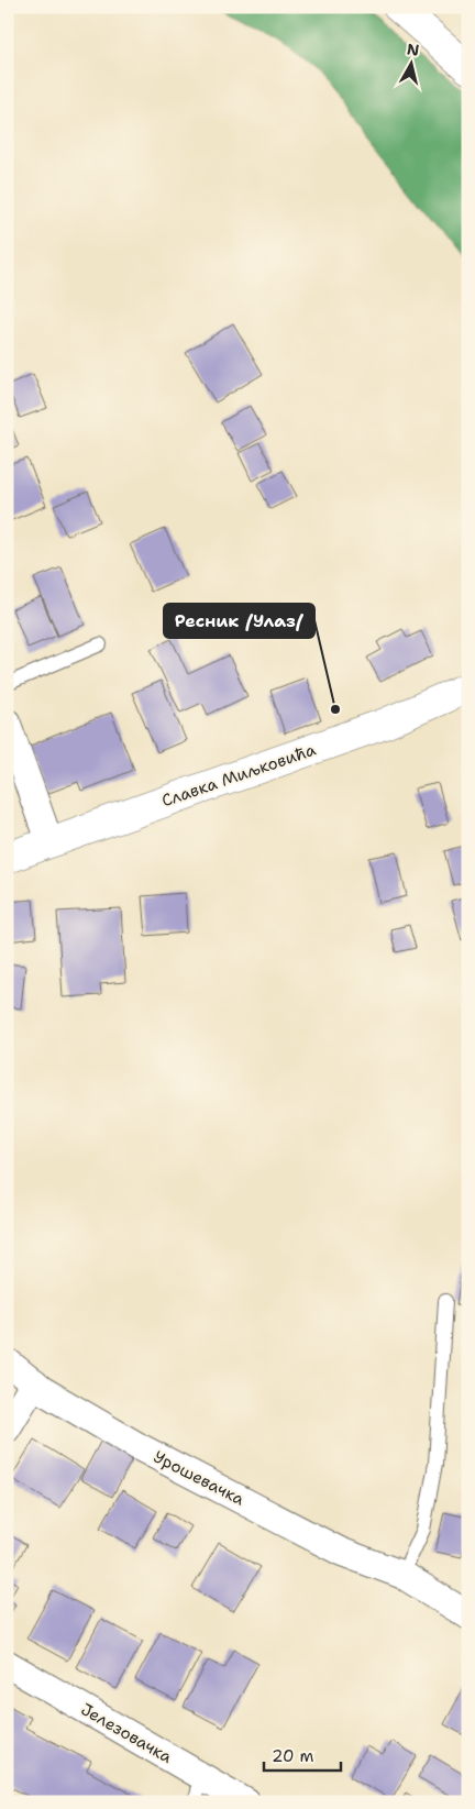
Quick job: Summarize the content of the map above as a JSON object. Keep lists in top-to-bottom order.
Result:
{
  "streets": {
    "street": ["Славка Миљковића", "Урошевачка", "Јелезовачка"]
  },
  "places": ["Ресник /Улаз/"],
  "scale_bar": "20 m",
  "north": "top"
}
